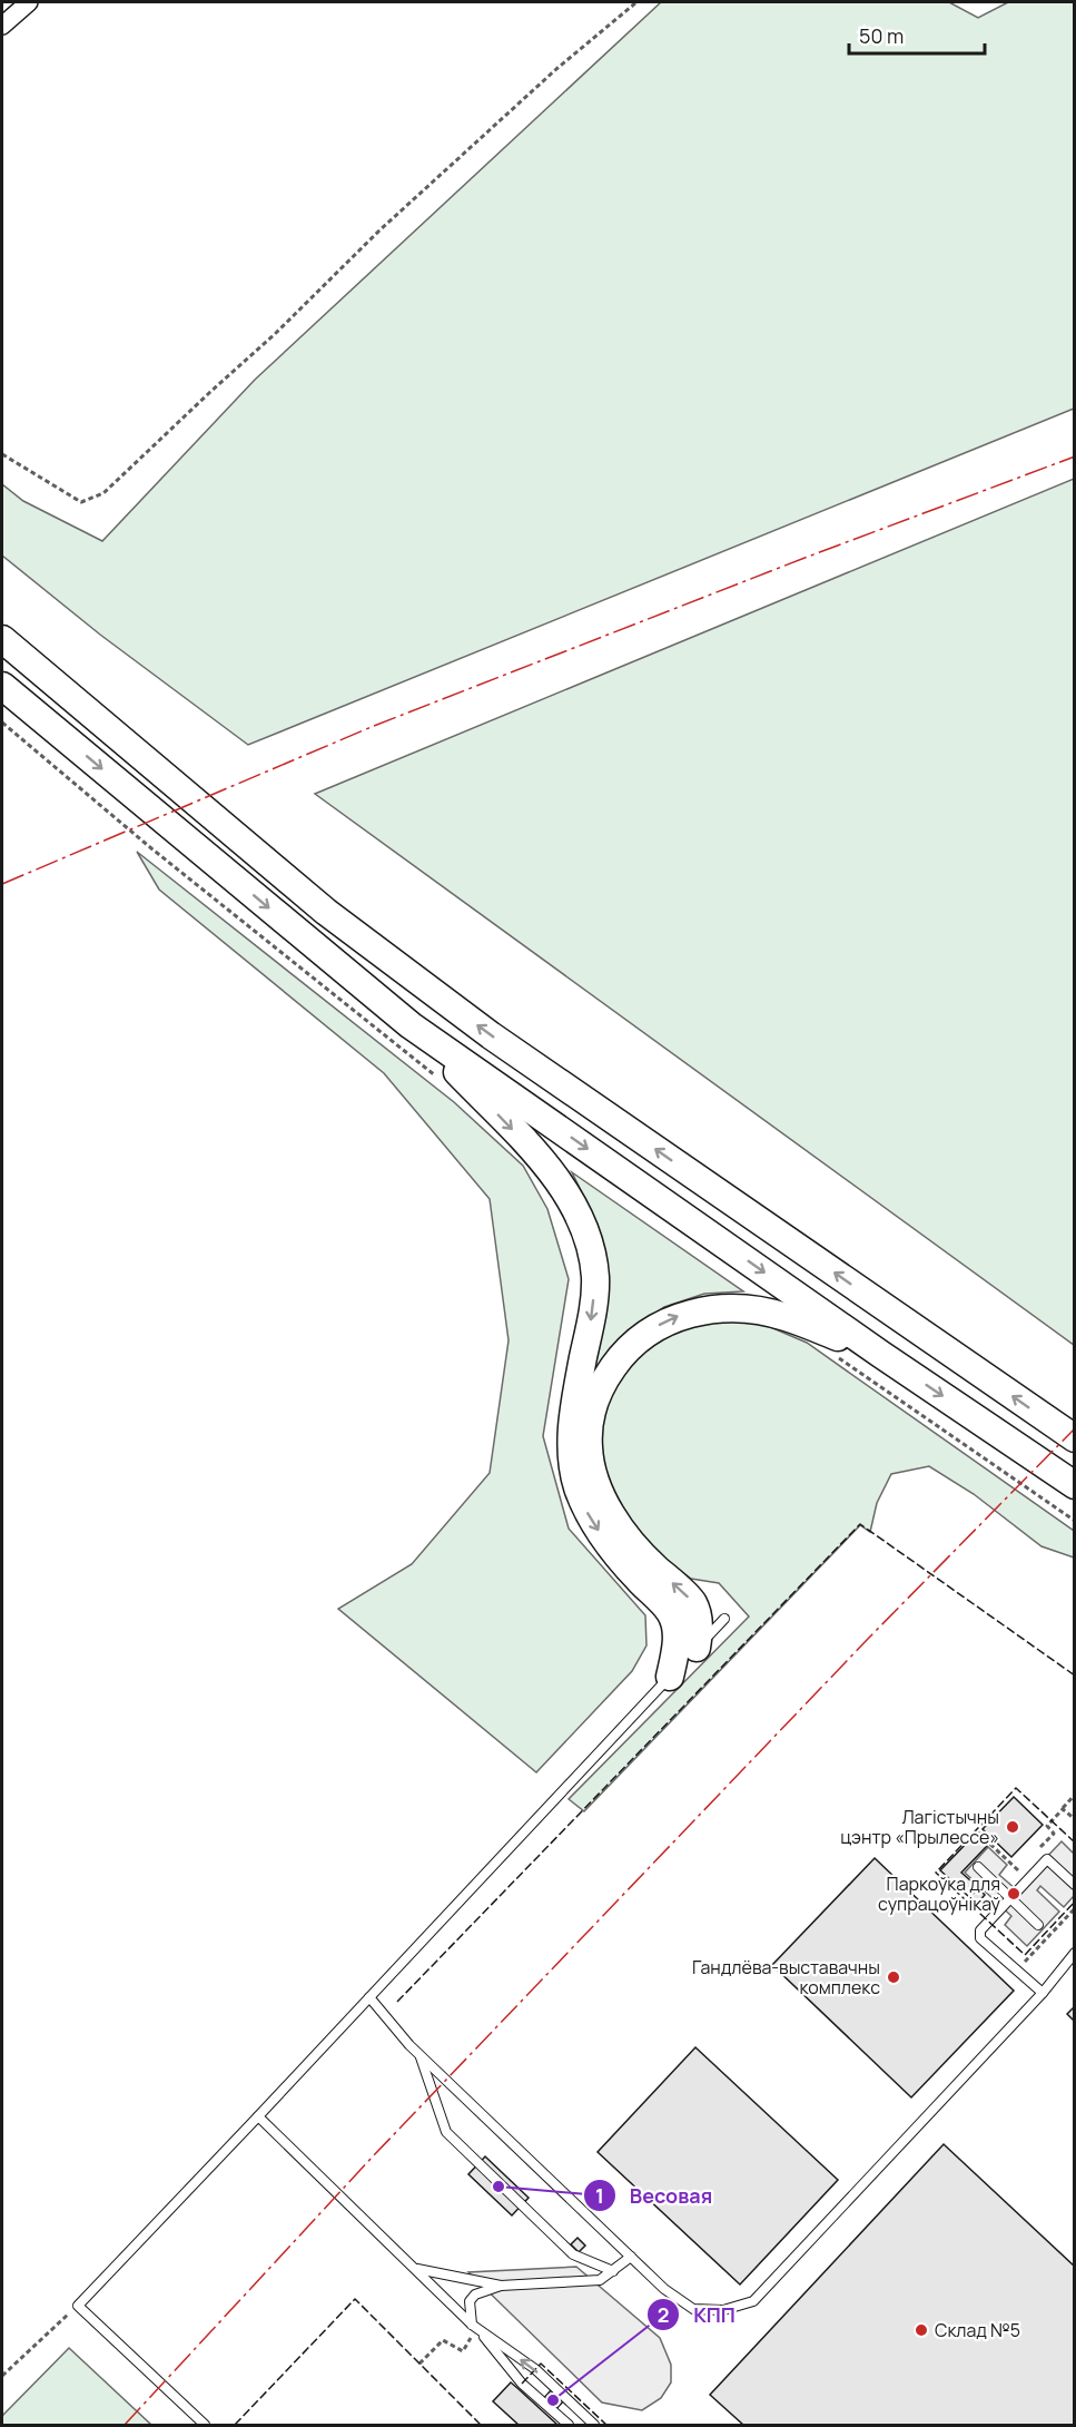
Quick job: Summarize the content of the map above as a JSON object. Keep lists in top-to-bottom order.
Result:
{
  "places": [
    "Лагістычны цэнтр «Прылессе»",
    "Паркоўка для супрацоўнікаў",
    "Гандлёва-выставачны комплекс",
    "Весовая",
    "Склад №5",
    "КПП"
  ],
  "scale_bar": "50 m"
}
